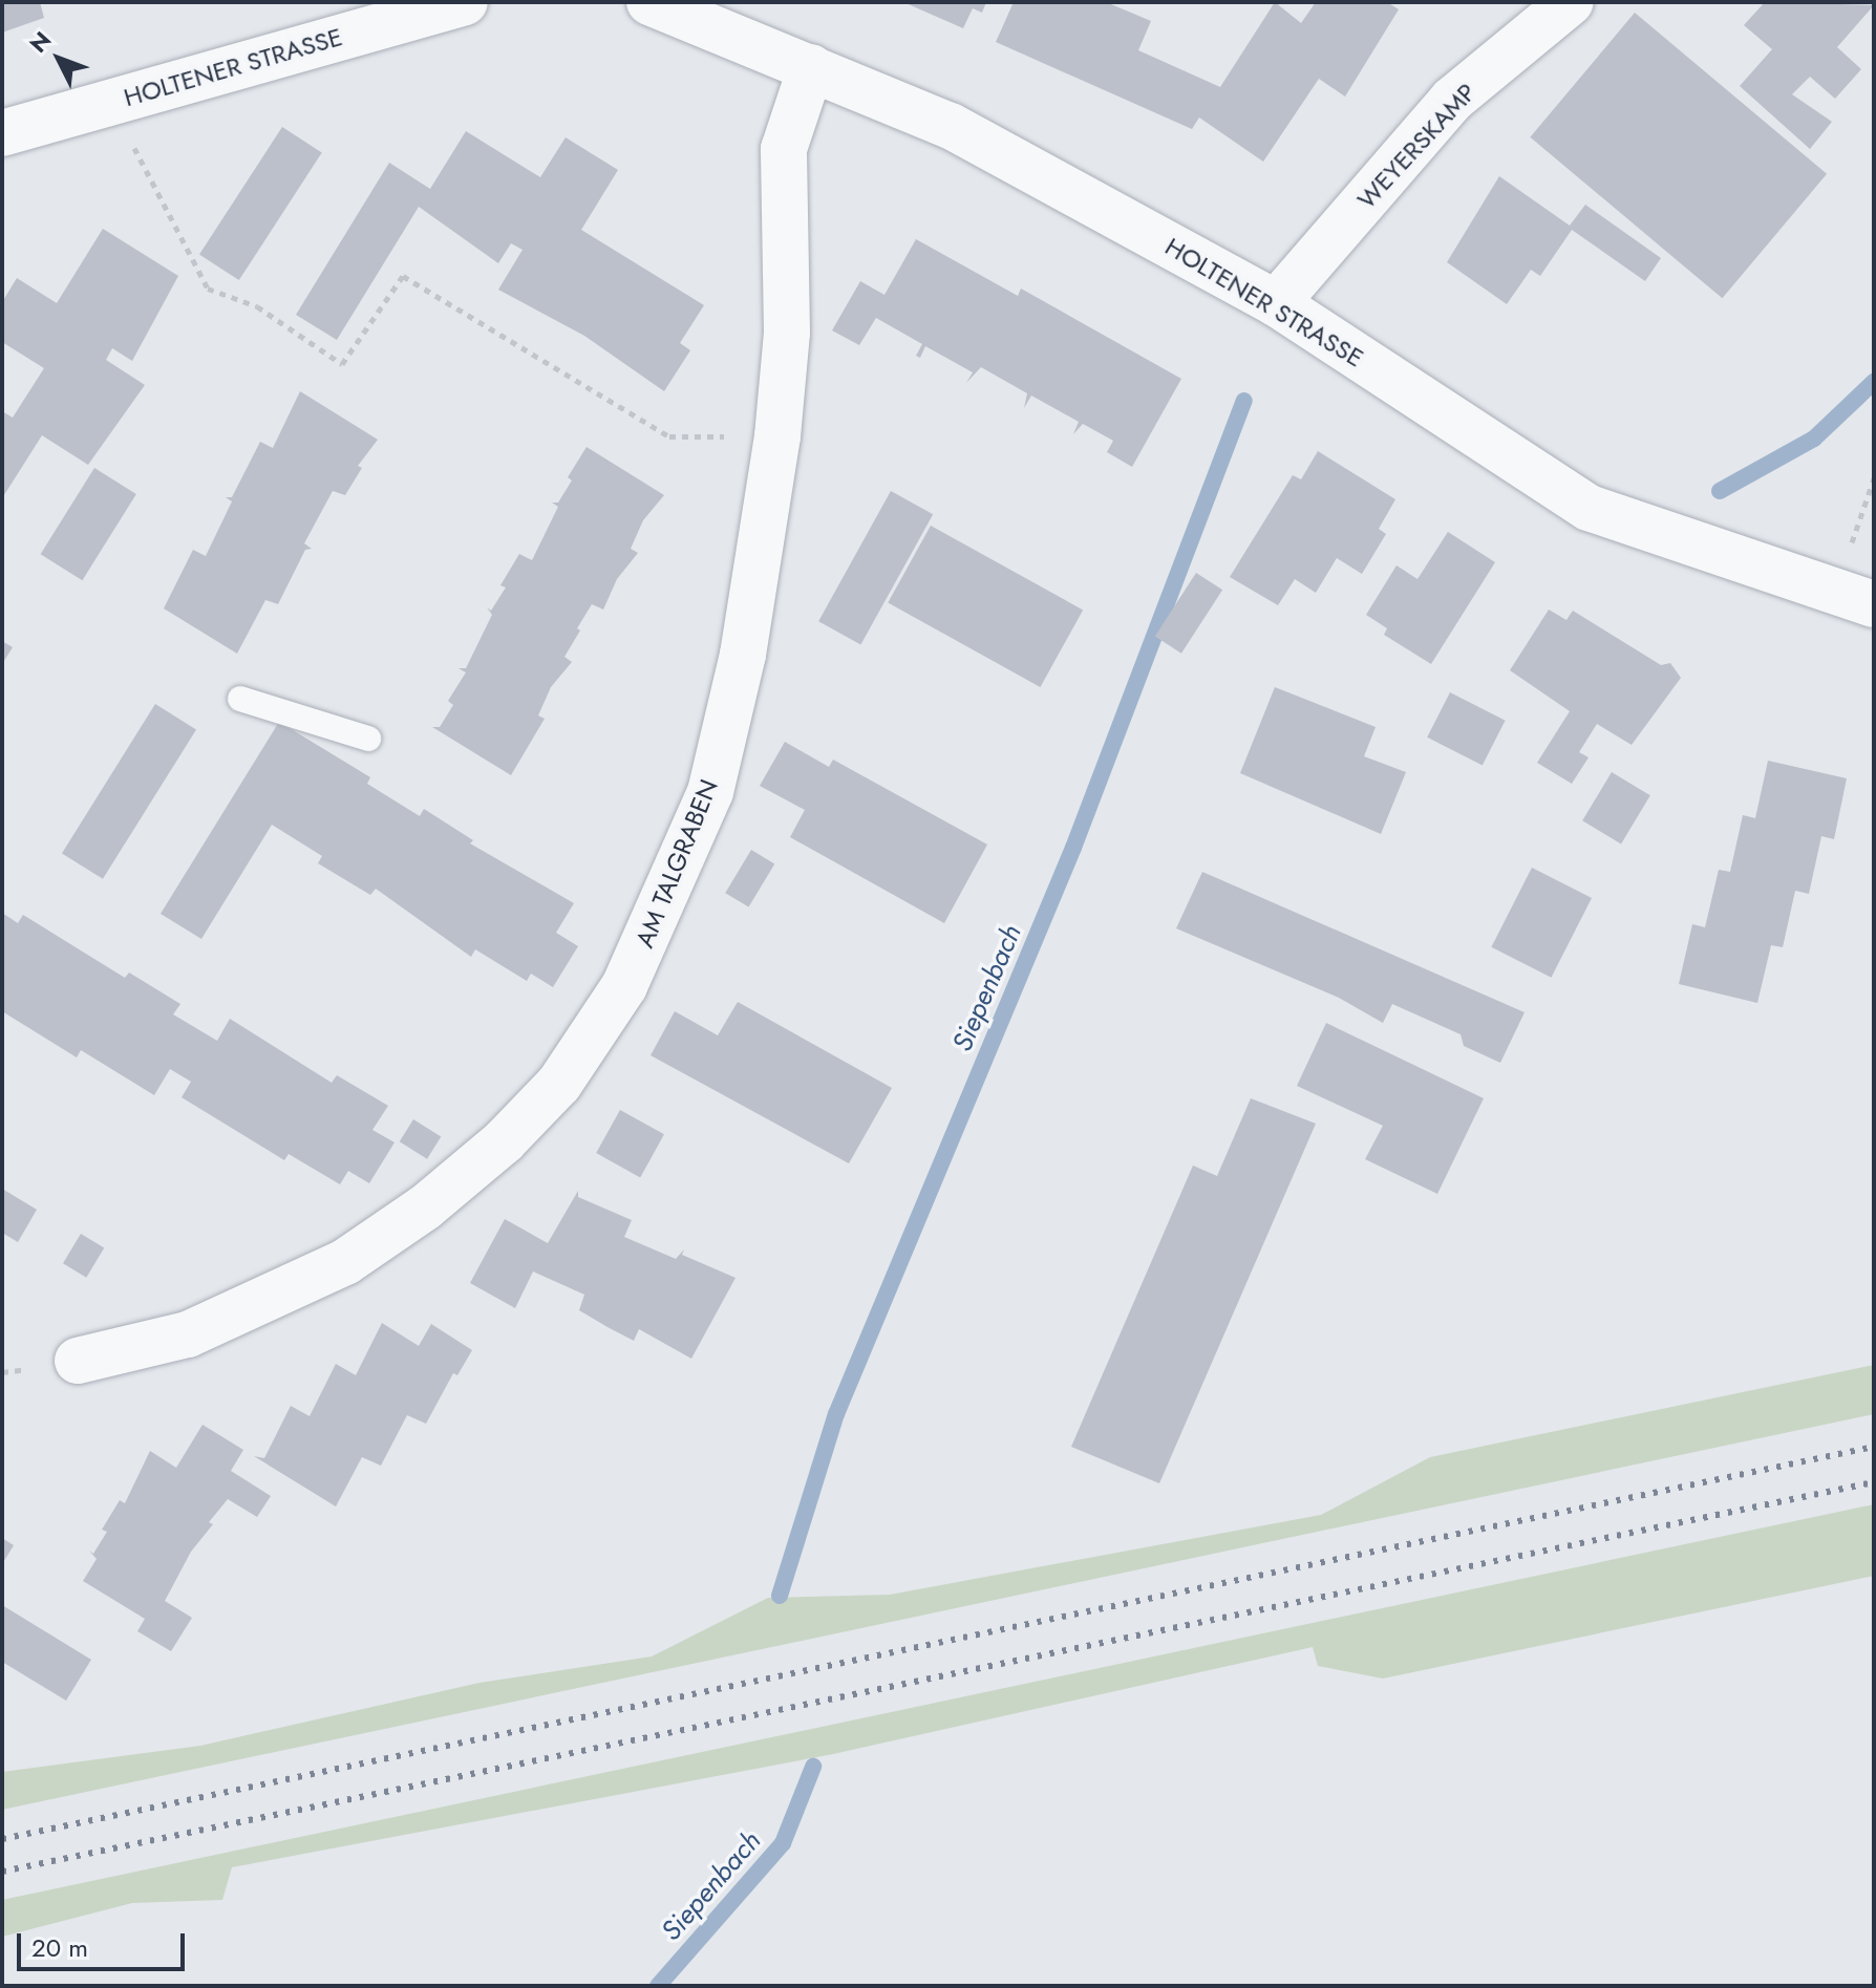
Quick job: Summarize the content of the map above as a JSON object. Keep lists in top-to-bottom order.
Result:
{
  "streets": {
    "street": ["HOLTENER STRASSE", "WEYERSKAMP", "AM TALGRABEN"]
  },
  "crossings": [
    ["HOLTENER STRASSE", "WEYERSKAMP"],
    ["HOLTENER STRASSE", "AM TALGRABEN"]
  ],
  "water": ["Siepenbach"],
  "scale_bar": "20 m",
  "north": "top left"
}
